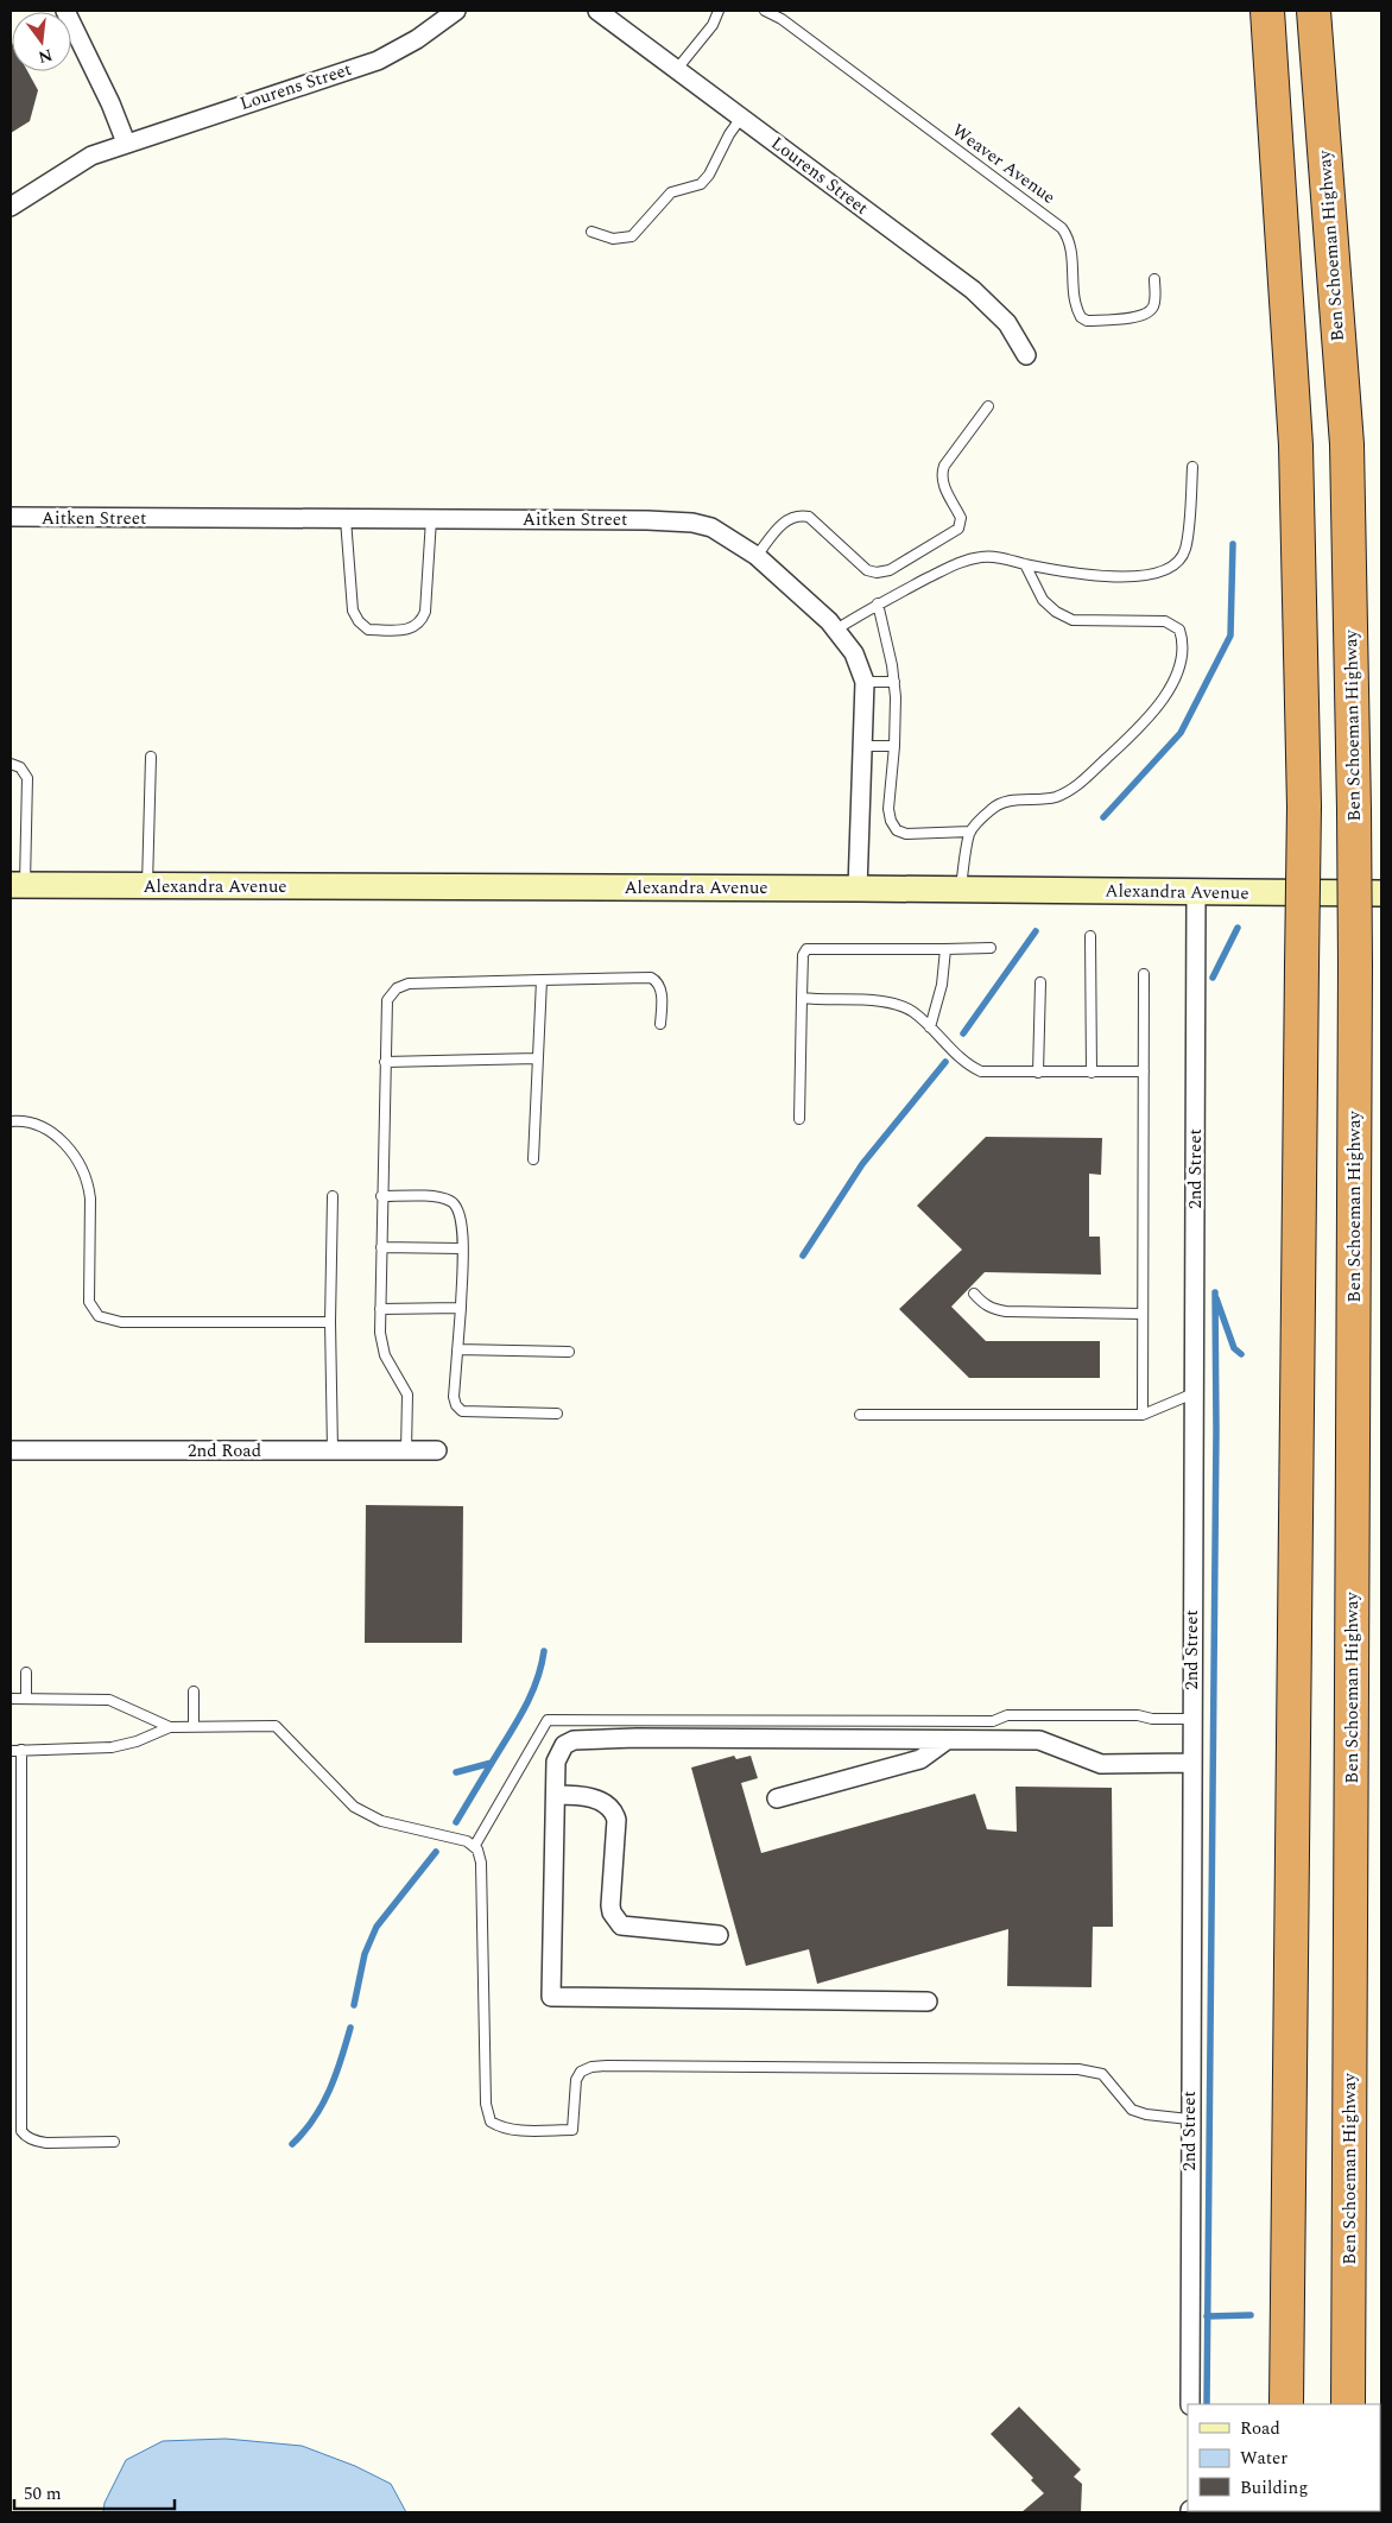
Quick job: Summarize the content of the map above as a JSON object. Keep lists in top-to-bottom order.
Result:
{
  "streets": {
    "highway": ["Ben Schoeman Highway"],
    "main road": ["Alexandra Avenue"],
    "street": [
      "Lourens Street",
      "Aitken Street",
      "2nd Street",
      "2nd Road"
    ],
    "lane": ["Weaver Avenue"]
  },
  "crossings": [
    ["Aitken Street", "Alexandra Avenue"],
    ["Alexandra Avenue", "2nd Street"]
  ],
  "legend": ["Road", "Water", "Building"],
  "scale_bar": "50 m",
  "north": "bottom"
}
